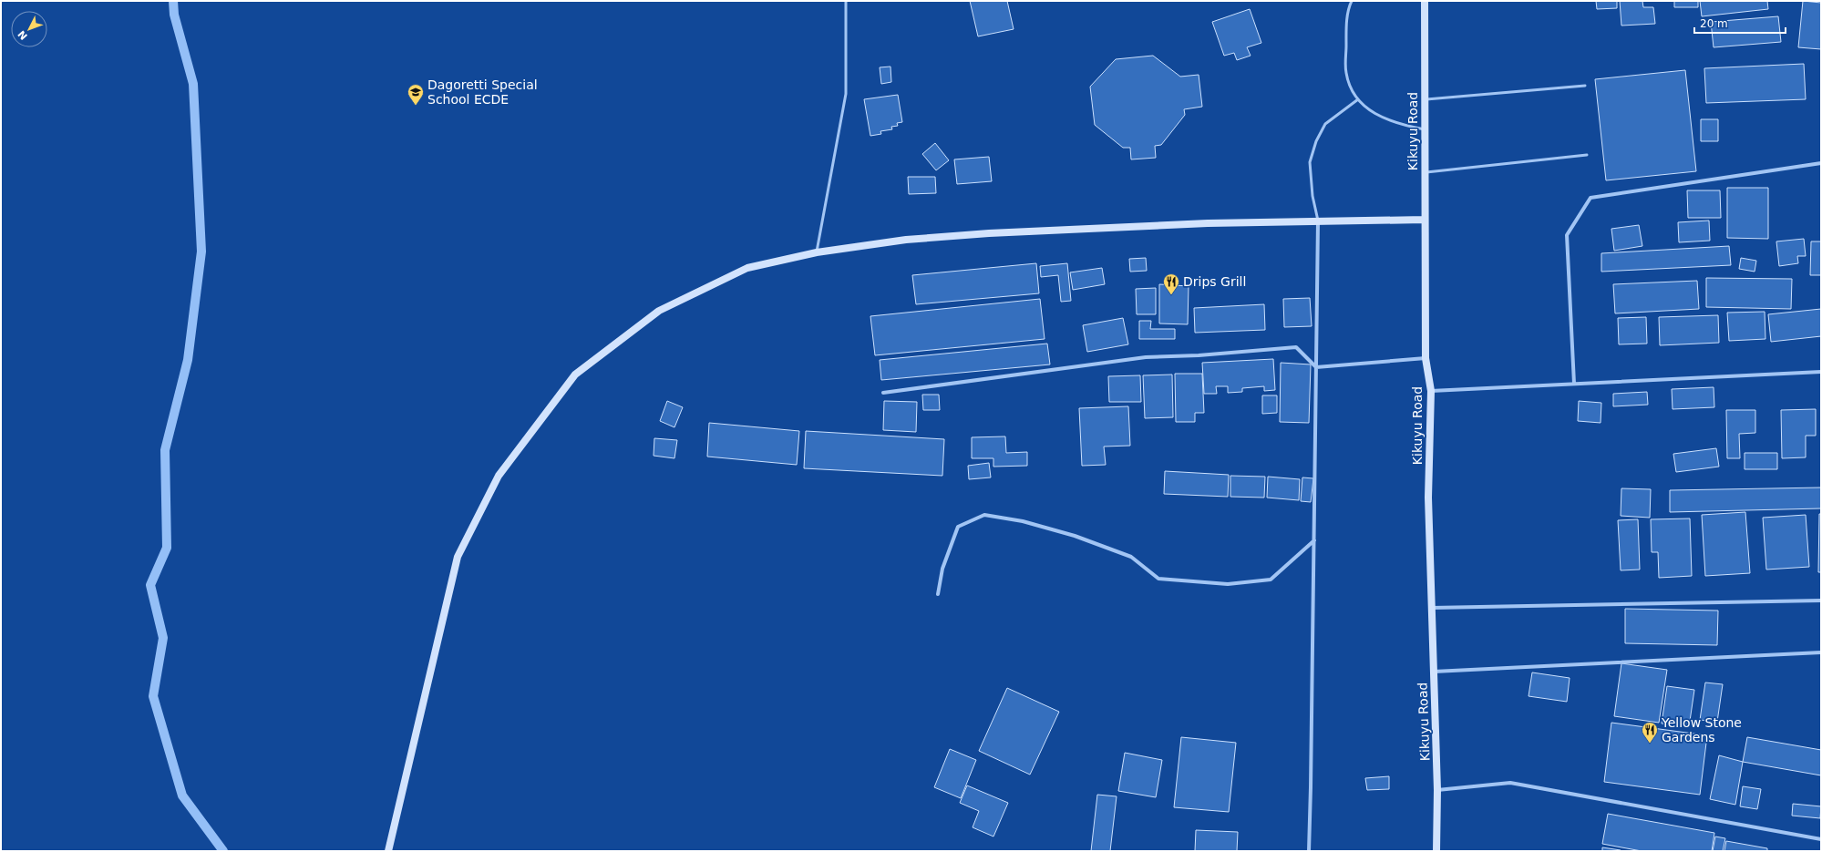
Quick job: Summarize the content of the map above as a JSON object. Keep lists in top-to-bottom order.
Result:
{
  "streets": {
    "main road": ["Kikuyu Road"]
  },
  "places": {
    "school or university": ["Dagoretti Special School ECDE"],
    "restaurant": ["Drips Grill", "Yellow Stone Gardens"]
  },
  "scale_bar": "20 m",
  "north": "bottom left"
}
